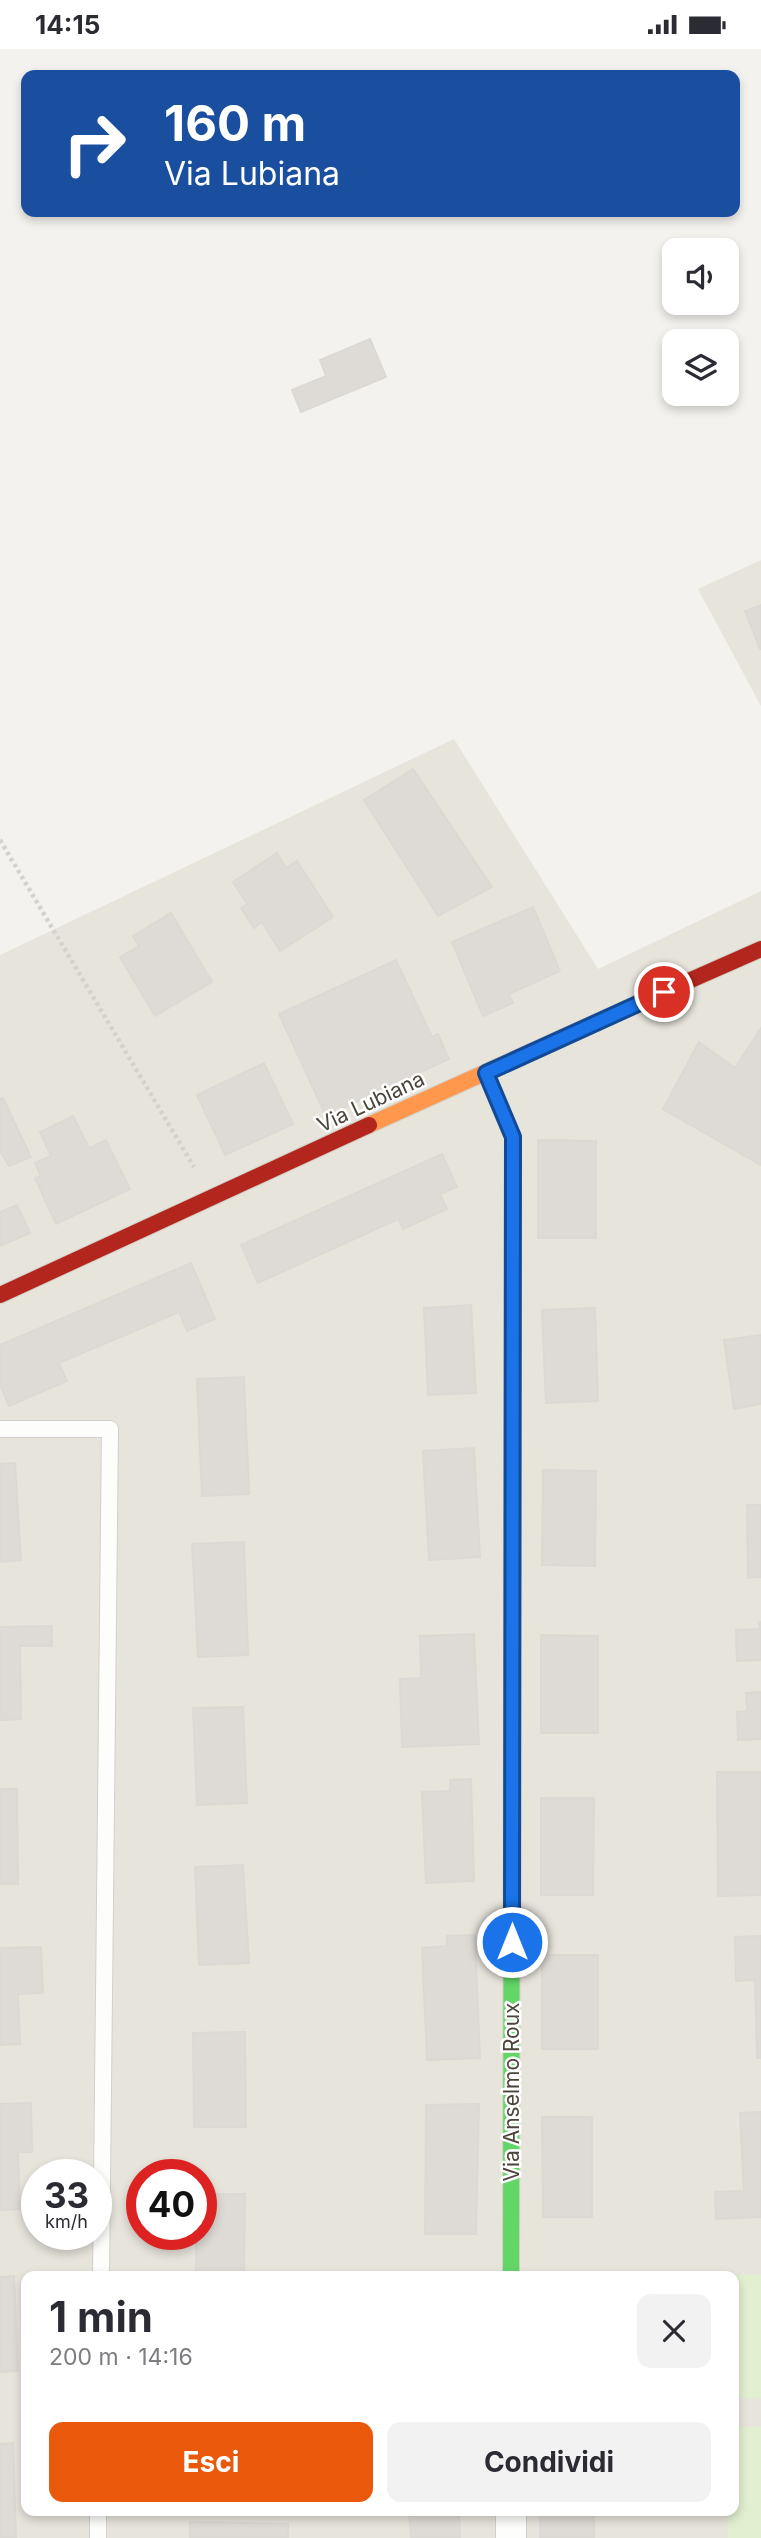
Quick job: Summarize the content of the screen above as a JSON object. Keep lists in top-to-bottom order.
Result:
{
  "streets": {
    "street": ["Via Lubiana", "Via Anselmo Roux"]
  },
  "crossings": [
    ["Via Lubiana", "Via Anselmo Roux"]
  ],
  "page": {
    "status": "14:15",
    "turn": ["160 m", "Via Lubiana"],
    "speed": "33 km/h",
    "limit": "40",
    "heading": ["1 min", "200 m · 14:16"],
    "buttons": ["Esci", "Condividi"]
  }
}
